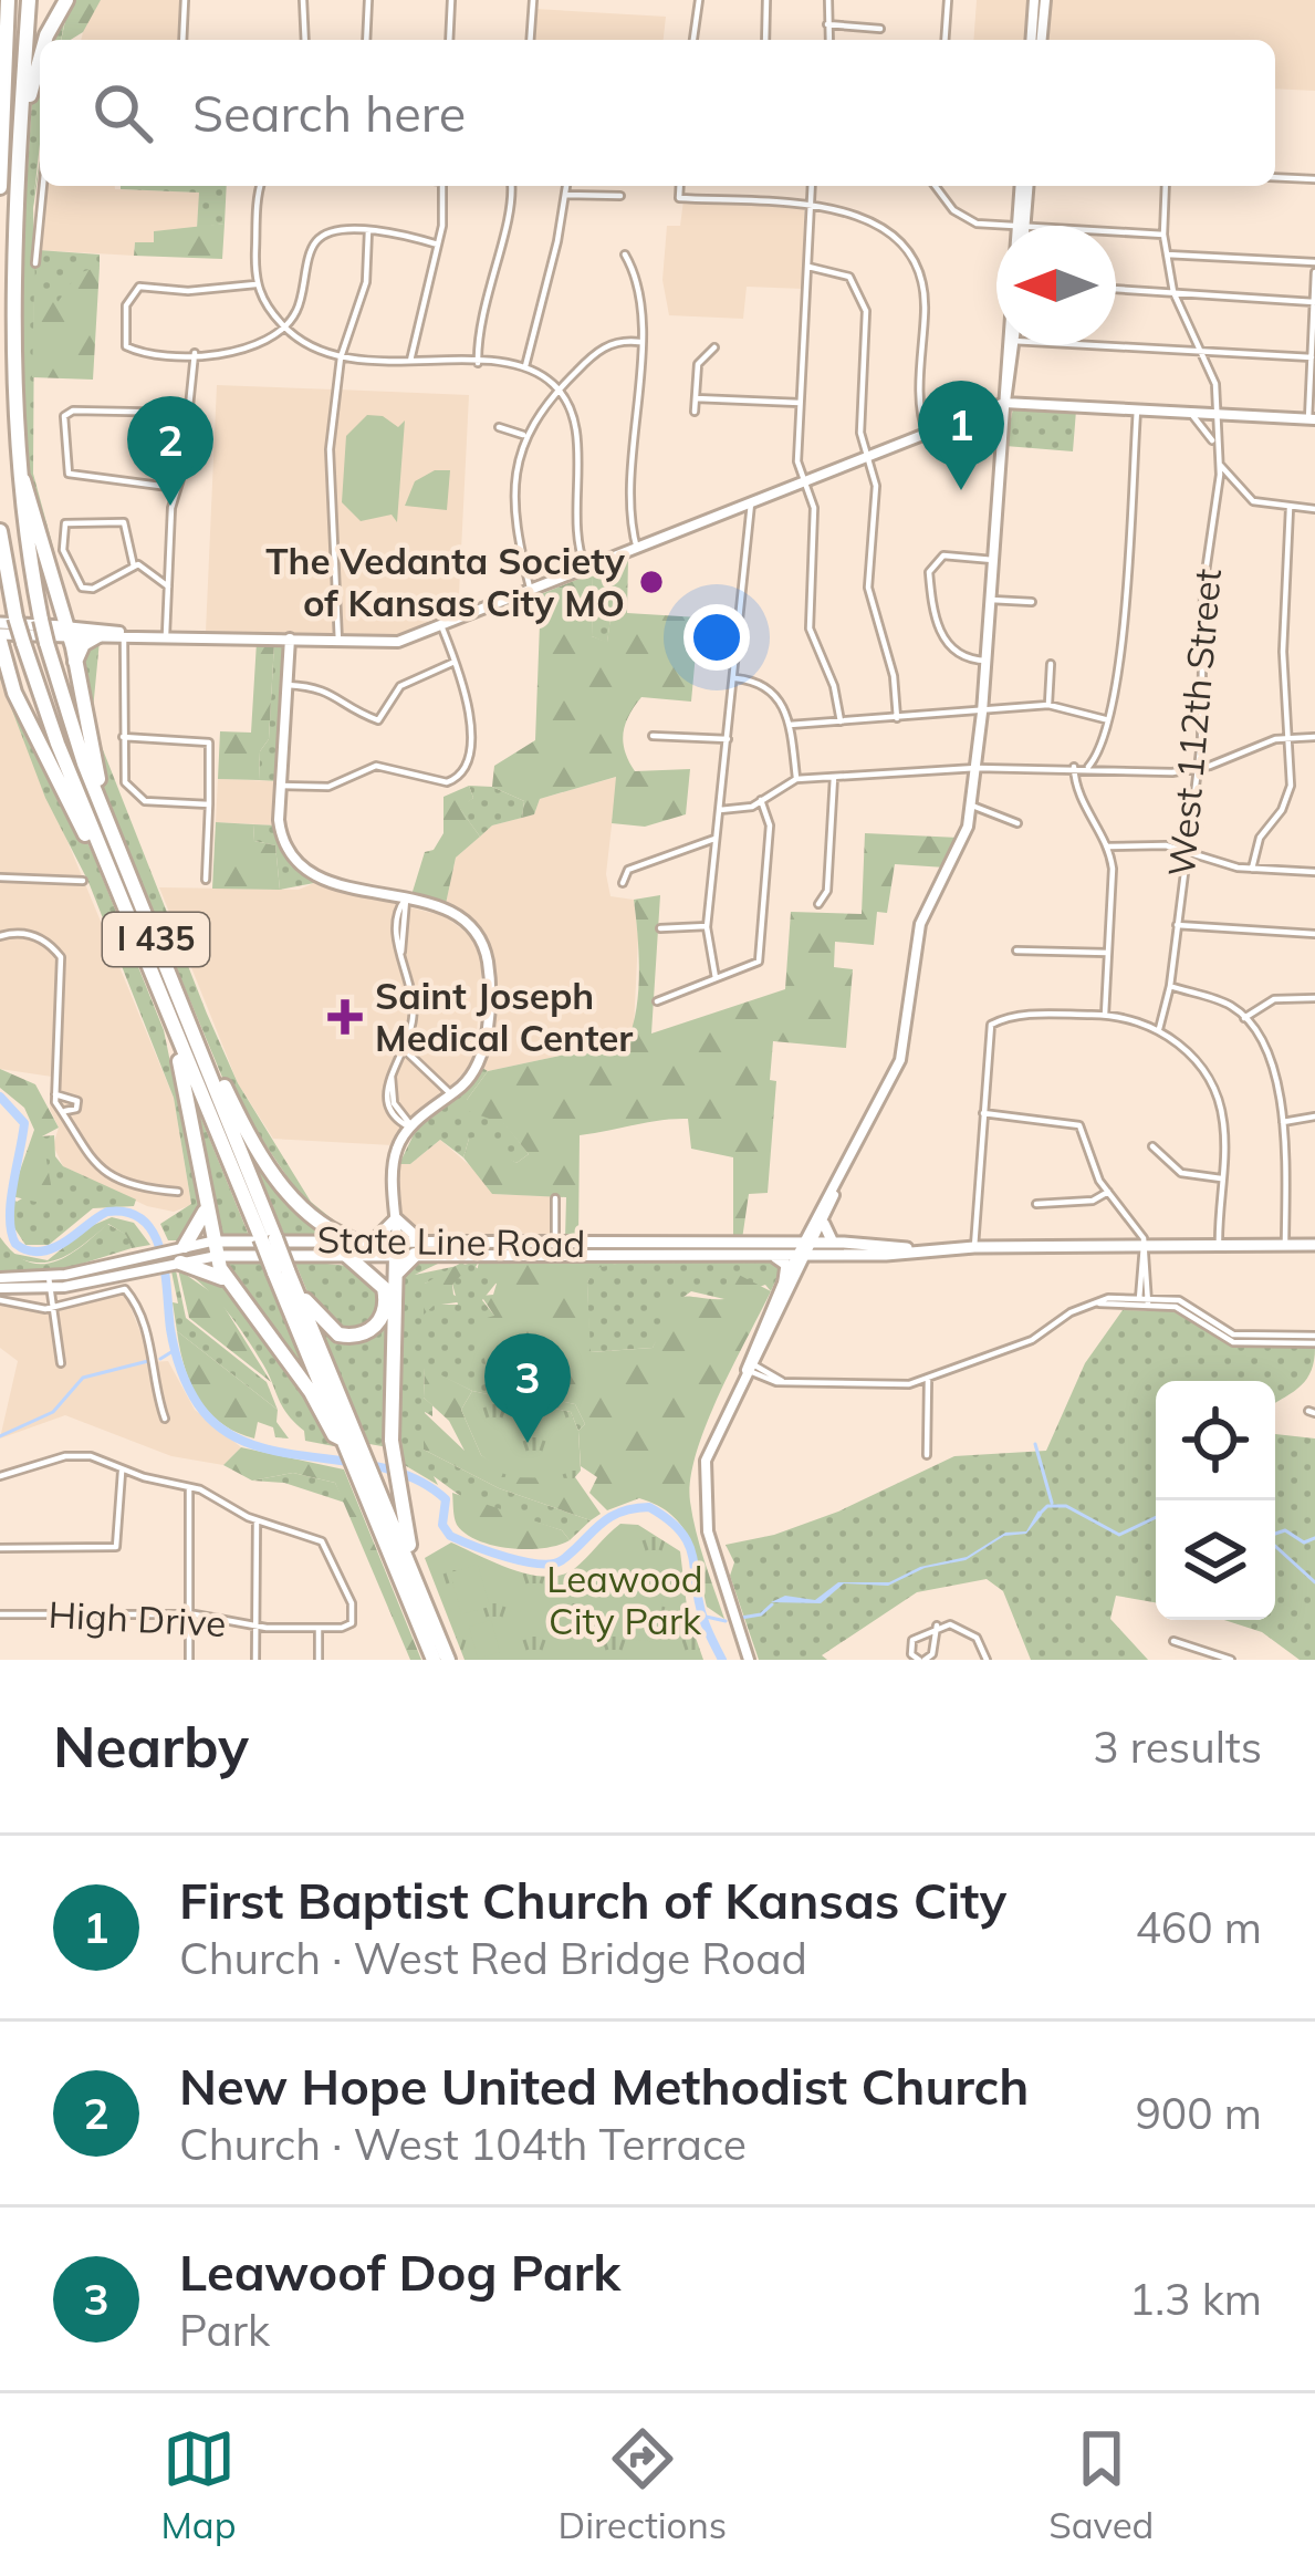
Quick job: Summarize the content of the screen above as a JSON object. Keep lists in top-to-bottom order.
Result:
{
  "streets": {
    "highway": ["I 435"],
    "main road": ["State Line Road"],
    "street": ["West 112th Street", "High Drive"]
  },
  "parks": ["Leawood City Park"],
  "places": {
    "other": ["The Vedanta Society of Kansas City MO"],
    "health": ["Saint Joseph Medical Center"]
  },
  "north": "left",
  "page": {
    "search": "Search here",
    "pins": ["1", "2", "3"],
    "heading": ["Nearby", "3 results"],
    "list": [
      {
        "mark": "1",
        "name": "First Baptist Church of Kansas City",
        "note": "Church · West Red Bridge Road",
        "value": "460 m"
      },
      {
        "mark": "2",
        "name": "New Hope United Methodist Church",
        "note": "Church · West 104th Terrace",
        "value": "900 m"
      },
      {
        "mark": "3",
        "name": "Leawoof Dog Park",
        "note": "Park",
        "value": "1.3 km"
      }
    ],
    "nav": ["Map", "Directions", "Saved"]
  }
}
